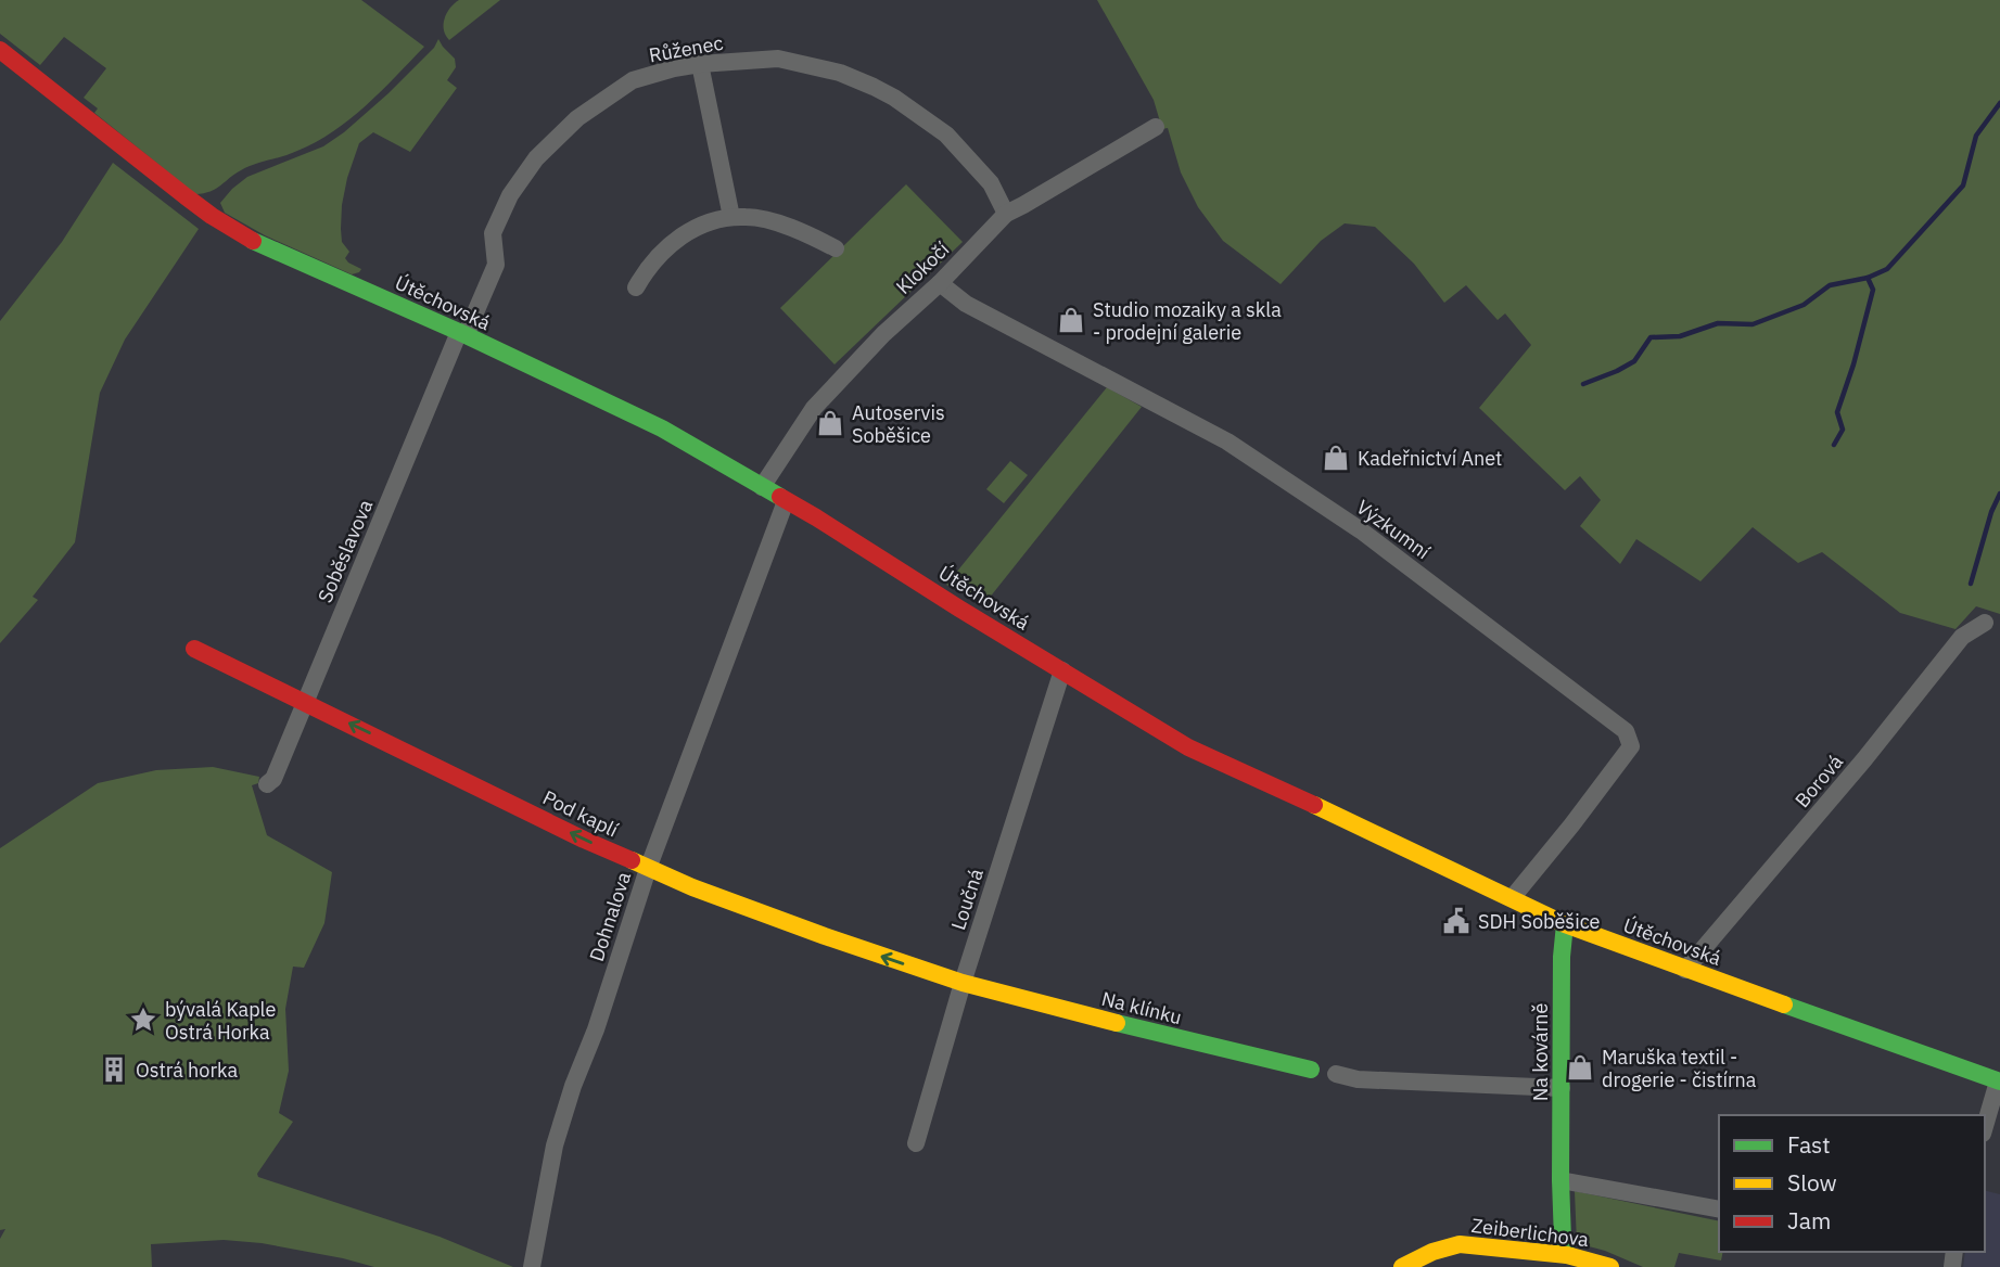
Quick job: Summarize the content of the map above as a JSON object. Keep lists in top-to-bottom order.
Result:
{
  "streets": {
    "street": [
      "Růženec",
      "Klokočí",
      "Útěchovská",
      "Výzkumní",
      "Soběslavova",
      "Borová",
      "Pod kaplí",
      "Loučná",
      "Dohnalova",
      "Na klínku",
      "Na kovárně",
      "Zeiberlichova"
    ]
  },
  "crossings": [
    ["Růženec", "Klokočí"],
    ["Růženec", "Útěchovská"],
    ["Růženec", "Soběslavova"],
    ["Klokočí", "Útěchovská"],
    ["Klokočí", "Výzkumní"],
    ["Útěchovská", "Výzkumní"],
    ["Útěchovská", "Soběslavova"],
    ["Útěchovská", "Borová"],
    ["Útěchovská", "Loučná"],
    ["Útěchovská", "Dohnalova"],
    ["Útěchovská", "Na kovárně"],
    ["Soběslavova", "Pod kaplí"],
    ["Pod kaplí", "Loučná"],
    ["Pod kaplí", "Dohnalova"],
    ["Pod kaplí", "Na klínku"],
    ["Loučná", "Na klínku"],
    ["Na kovárně", "Zeiberlichova"]
  ],
  "one_way": ["Pod kaplí"],
  "places": {
    "shop": [
      "Studio mozaiky a skla - prodejní galerie",
      "Autoservis Soběšice",
      "Kadeřnictví Anet",
      "Maruška textil - drogerie - čistírna"
    ],
    "public building": ["SDH Soběšice"],
    "place": ["bývalá Kaple Ostrá Horka"],
    "building": ["Ostrá horka"]
  },
  "legend": ["Fast", "Slow", "Jam"]
}
